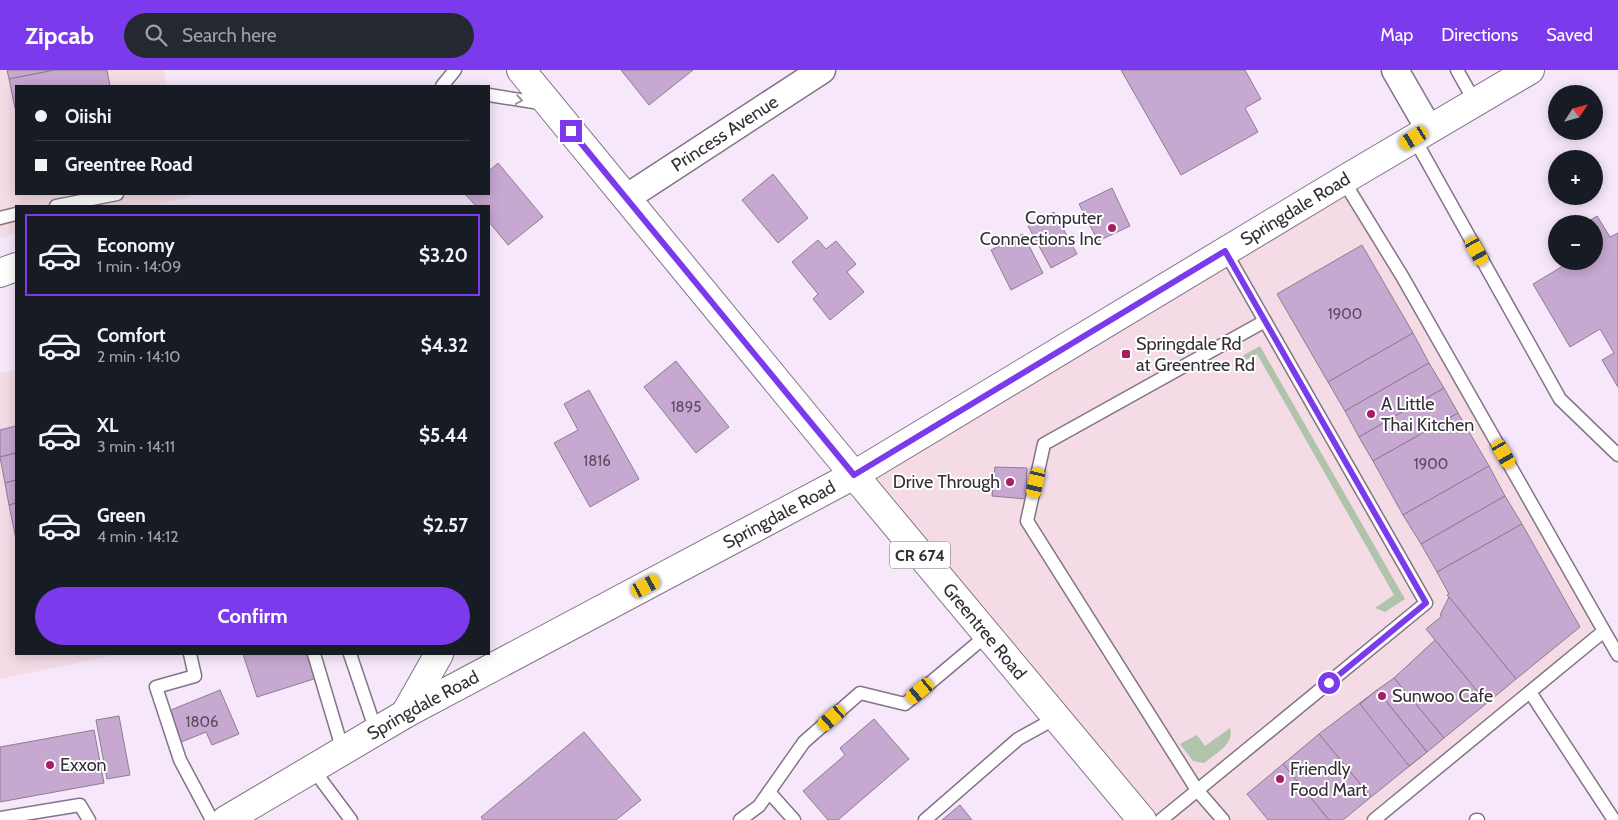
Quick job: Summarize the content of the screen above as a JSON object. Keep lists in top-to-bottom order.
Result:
{
  "streets": {
    "main road": ["Springdale Road", "CR 674", "Greentree Road"],
    "street": ["Princess Avenue"]
  },
  "crossings": [
    ["Princess Avenue", "Greentree Road"],
    ["Springdale Road", "Greentree Road"]
  ],
  "places": {
    "other": [
      "Computer Connections Inc",
      "A Little Thai Kitchen",
      "Drive Through",
      "Sunwoo Cafe",
      "Exxon",
      "Friendly Food Mart"
    ],
    "transit": ["Springdale Rd at Greentree Rd"]
  },
  "house_numbers": [
    "1900",
    "1895",
    "1816",
    "1900",
    "1806"
  ],
  "north": "top right",
  "page": {
    "header": "Zipcab",
    "search": "Search here",
    "nav": ["Map", "Directions", "Saved"],
    "map_buttons": ["+", "−"],
    "banner": ["Oiishi", "Greentree Road"],
    "list": [
      {
        "name": "Economy",
        "note": "1 min · 14:09",
        "value": "$3.20"
      },
      {
        "name": "Comfort",
        "note": "2 min · 14:10",
        "value": "$4.32"
      },
      {
        "name": "XL",
        "note": "3 min · 14:11",
        "value": "$5.44"
      },
      {
        "name": "Green",
        "note": "4 min · 14:12",
        "value": "$2.57"
      }
    ],
    "buttons": "Confirm"
  }
}
